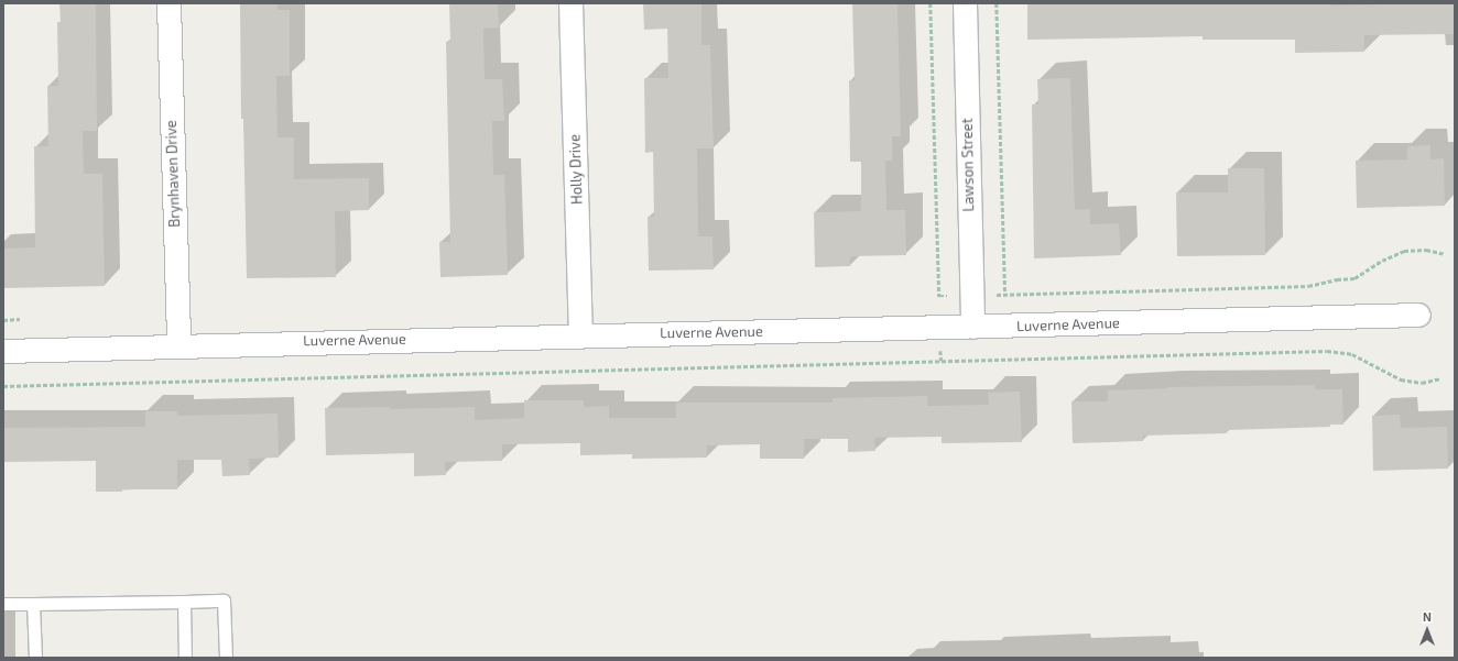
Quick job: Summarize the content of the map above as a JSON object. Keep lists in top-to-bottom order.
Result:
{
  "streets": {
    "street": [
      "Lawson Street",
      "Holly Drive",
      "Brynhaven Drive",
      "Luverne Avenue"
    ]
  },
  "crossings": [
    ["Lawson Street", "Luverne Avenue"],
    ["Holly Drive", "Luverne Avenue"],
    ["Brynhaven Drive", "Luverne Avenue"]
  ],
  "north": "top"
}
